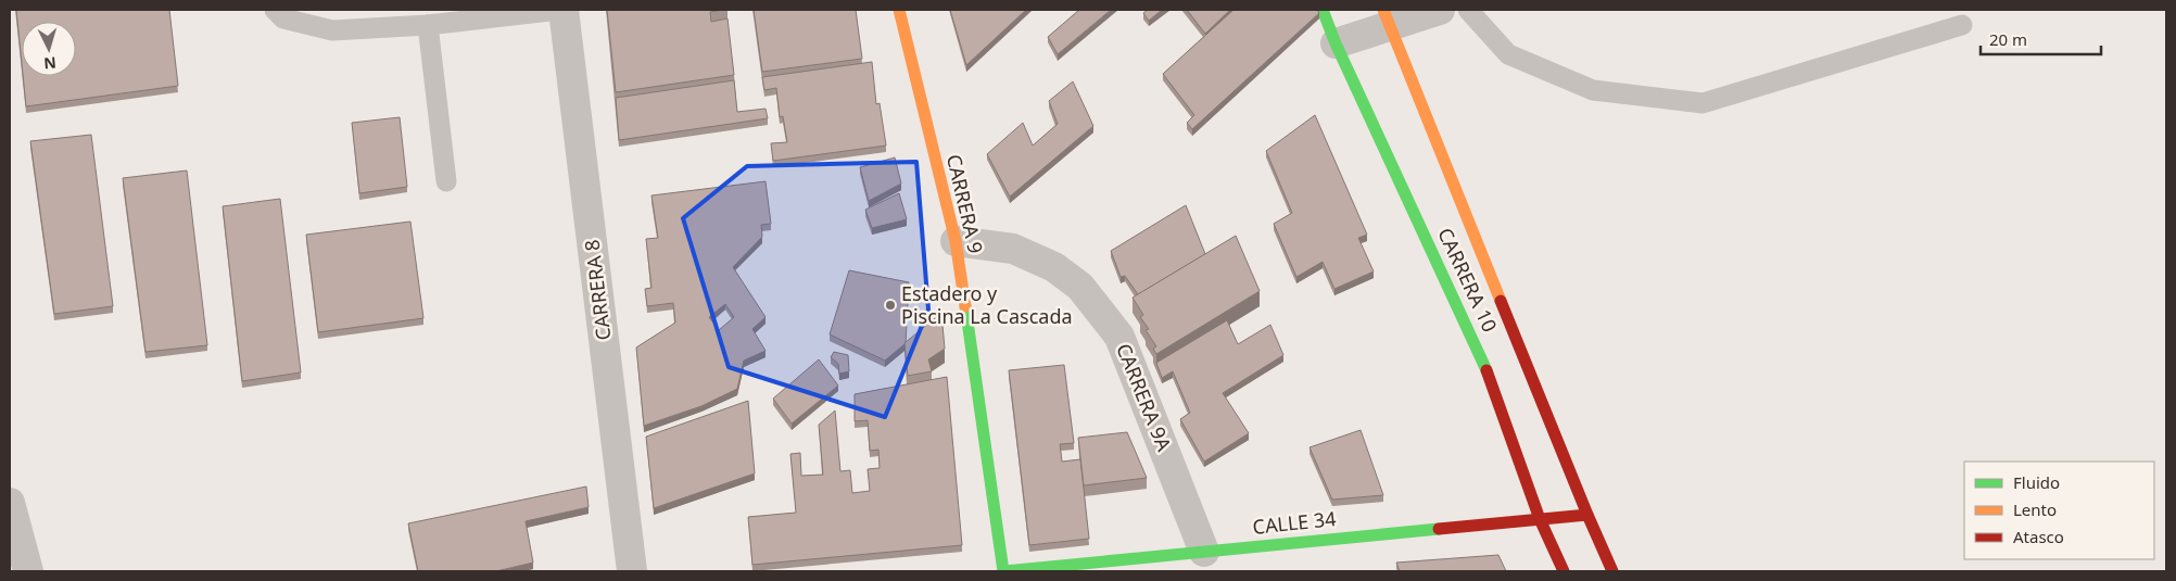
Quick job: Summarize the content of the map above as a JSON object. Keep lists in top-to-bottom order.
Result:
{
  "streets": {
    "main road": ["CARRERA 9", "CARRERA 10", "CALLE 34"],
    "street": ["CARRERA 8", "CARRERA 9A"]
  },
  "crossings": [
    ["CARRERA 9", "CARRERA 9A"],
    ["CARRERA 9", "CALLE 34"],
    ["CARRERA 10", "CALLE 34"],
    ["CARRERA 9A", "CALLE 34"]
  ],
  "places": ["Estadero y Piscina La Cascada"],
  "legend": ["Fluido", "Lento", "Atasco"],
  "scale_bar": "20 m",
  "north": "bottom"
}
